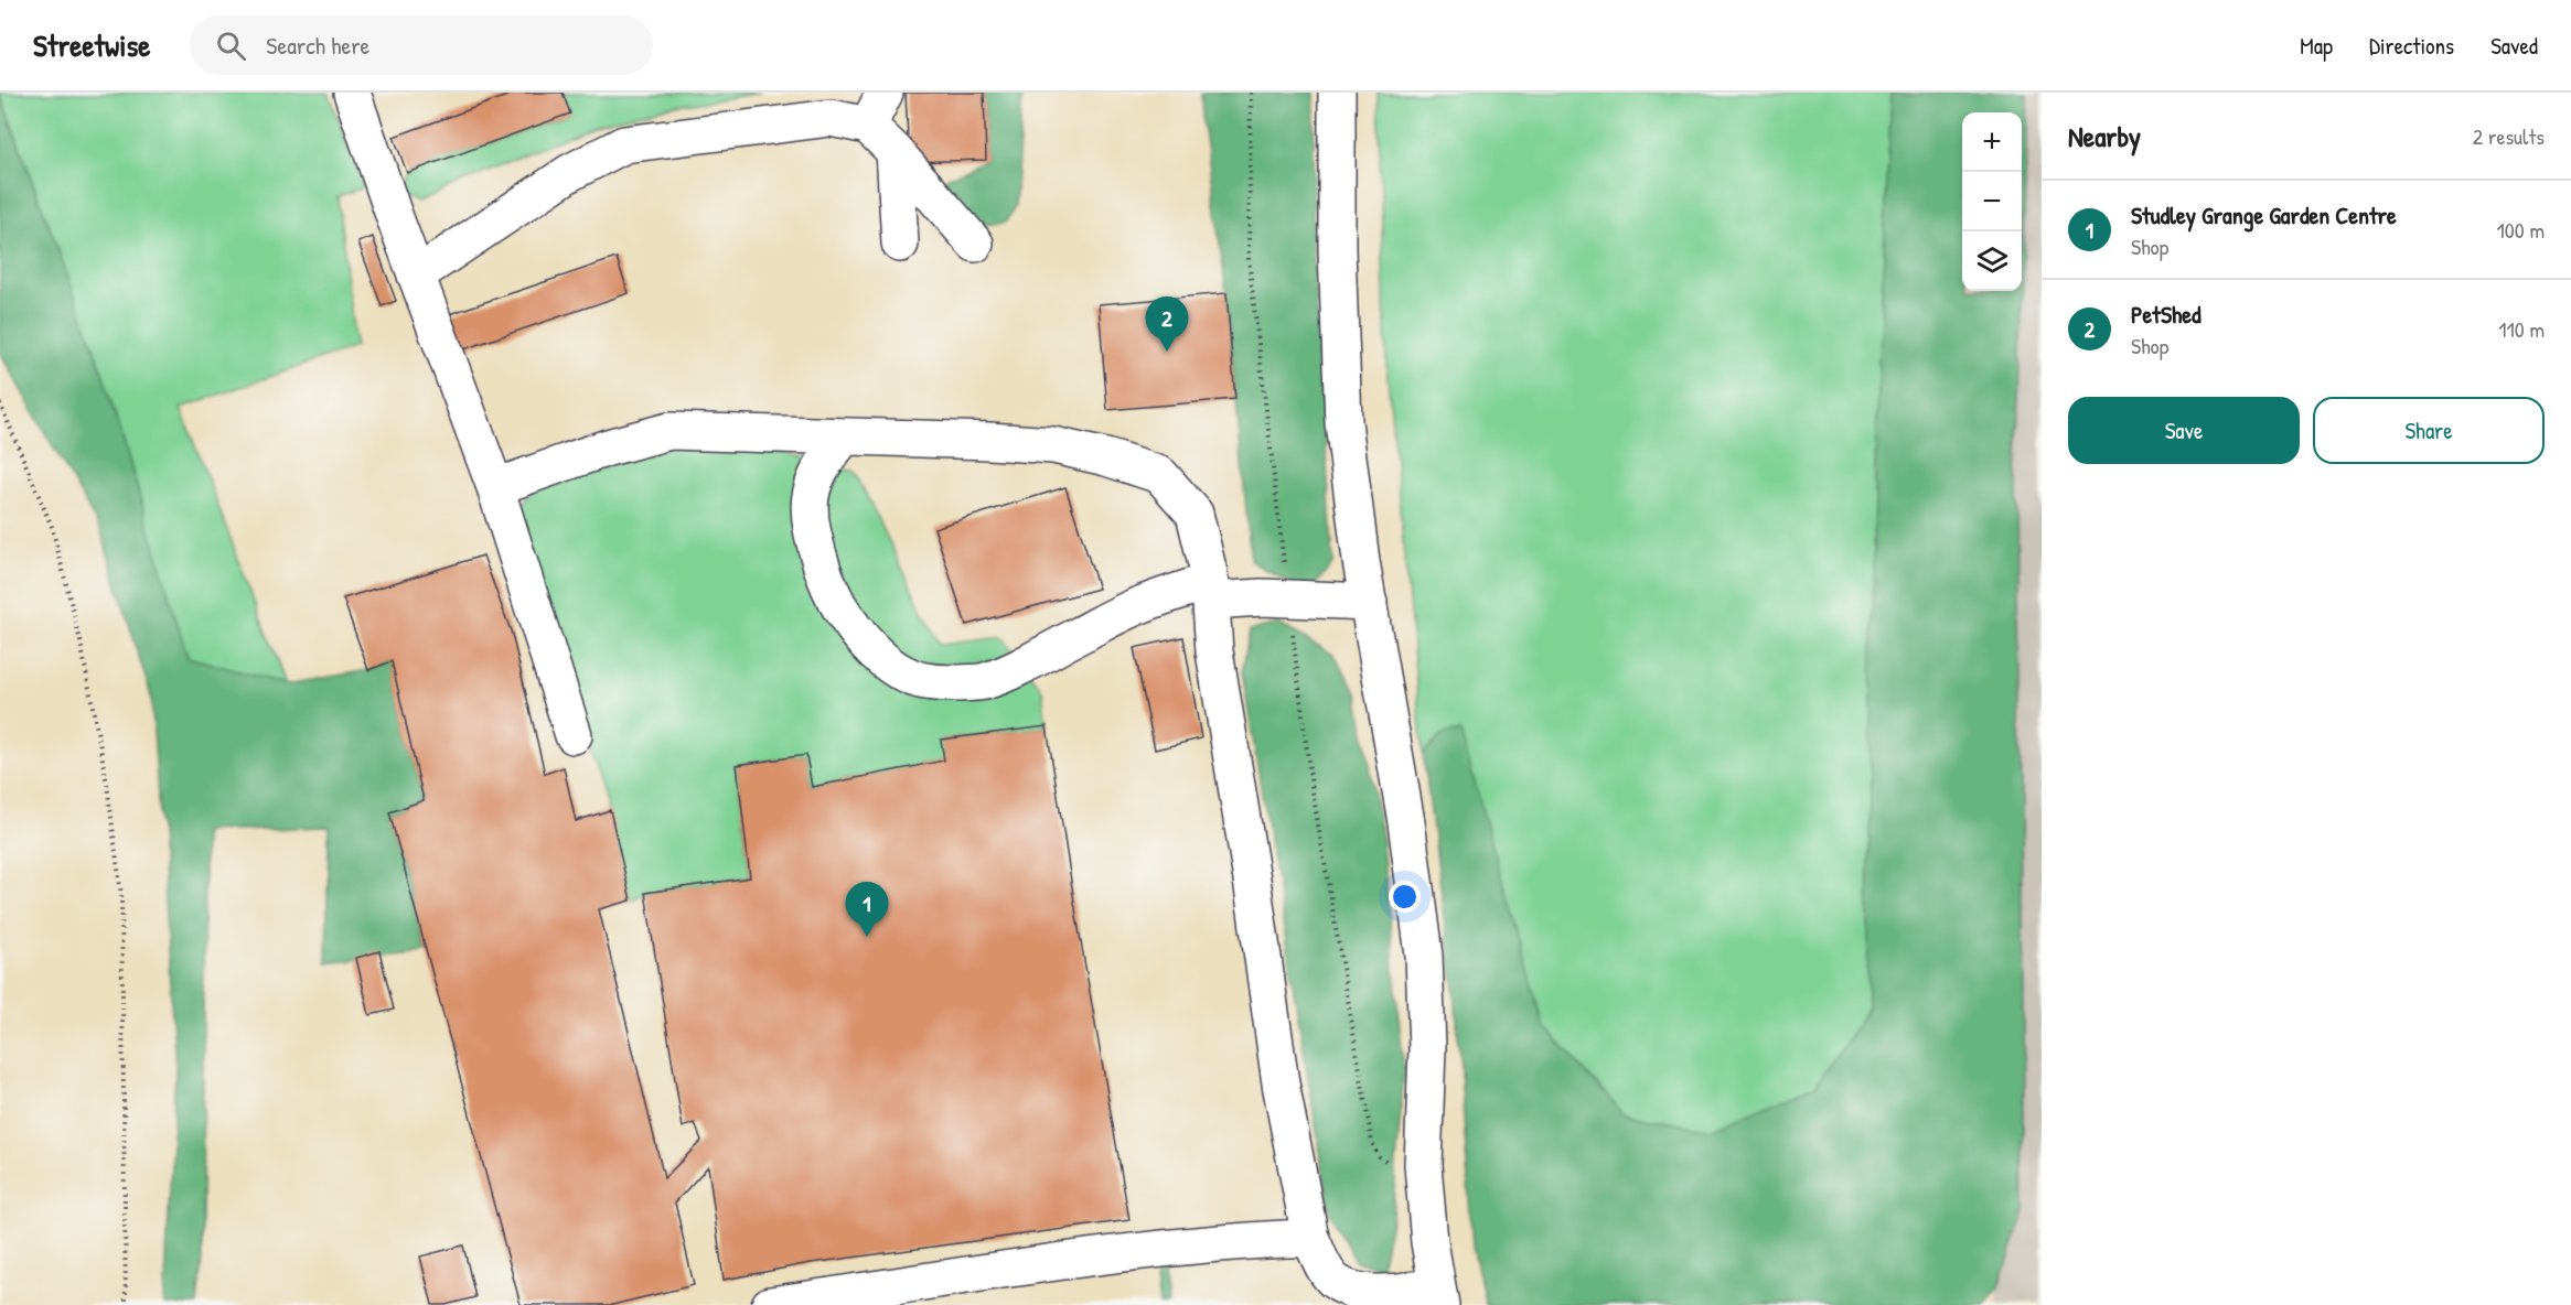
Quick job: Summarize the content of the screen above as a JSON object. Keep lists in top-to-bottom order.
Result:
{
  "page": {
    "header": "Streetwise",
    "search": "Search here",
    "nav": ["Map", "Directions", "Saved"],
    "heading": ["Nearby", "2 results"],
    "map_buttons": ["+", "−"],
    "list": [
      {
        "mark": "1",
        "name": "Studley Grange Garden Centre",
        "note": "Shop",
        "value": "100 m"
      },
      {
        "mark": "2",
        "name": "PetShed",
        "note": "Shop",
        "value": "110 m"
      }
    ],
    "pins": ["2", "1"],
    "buttons": ["Save", "Share"]
  }
}
